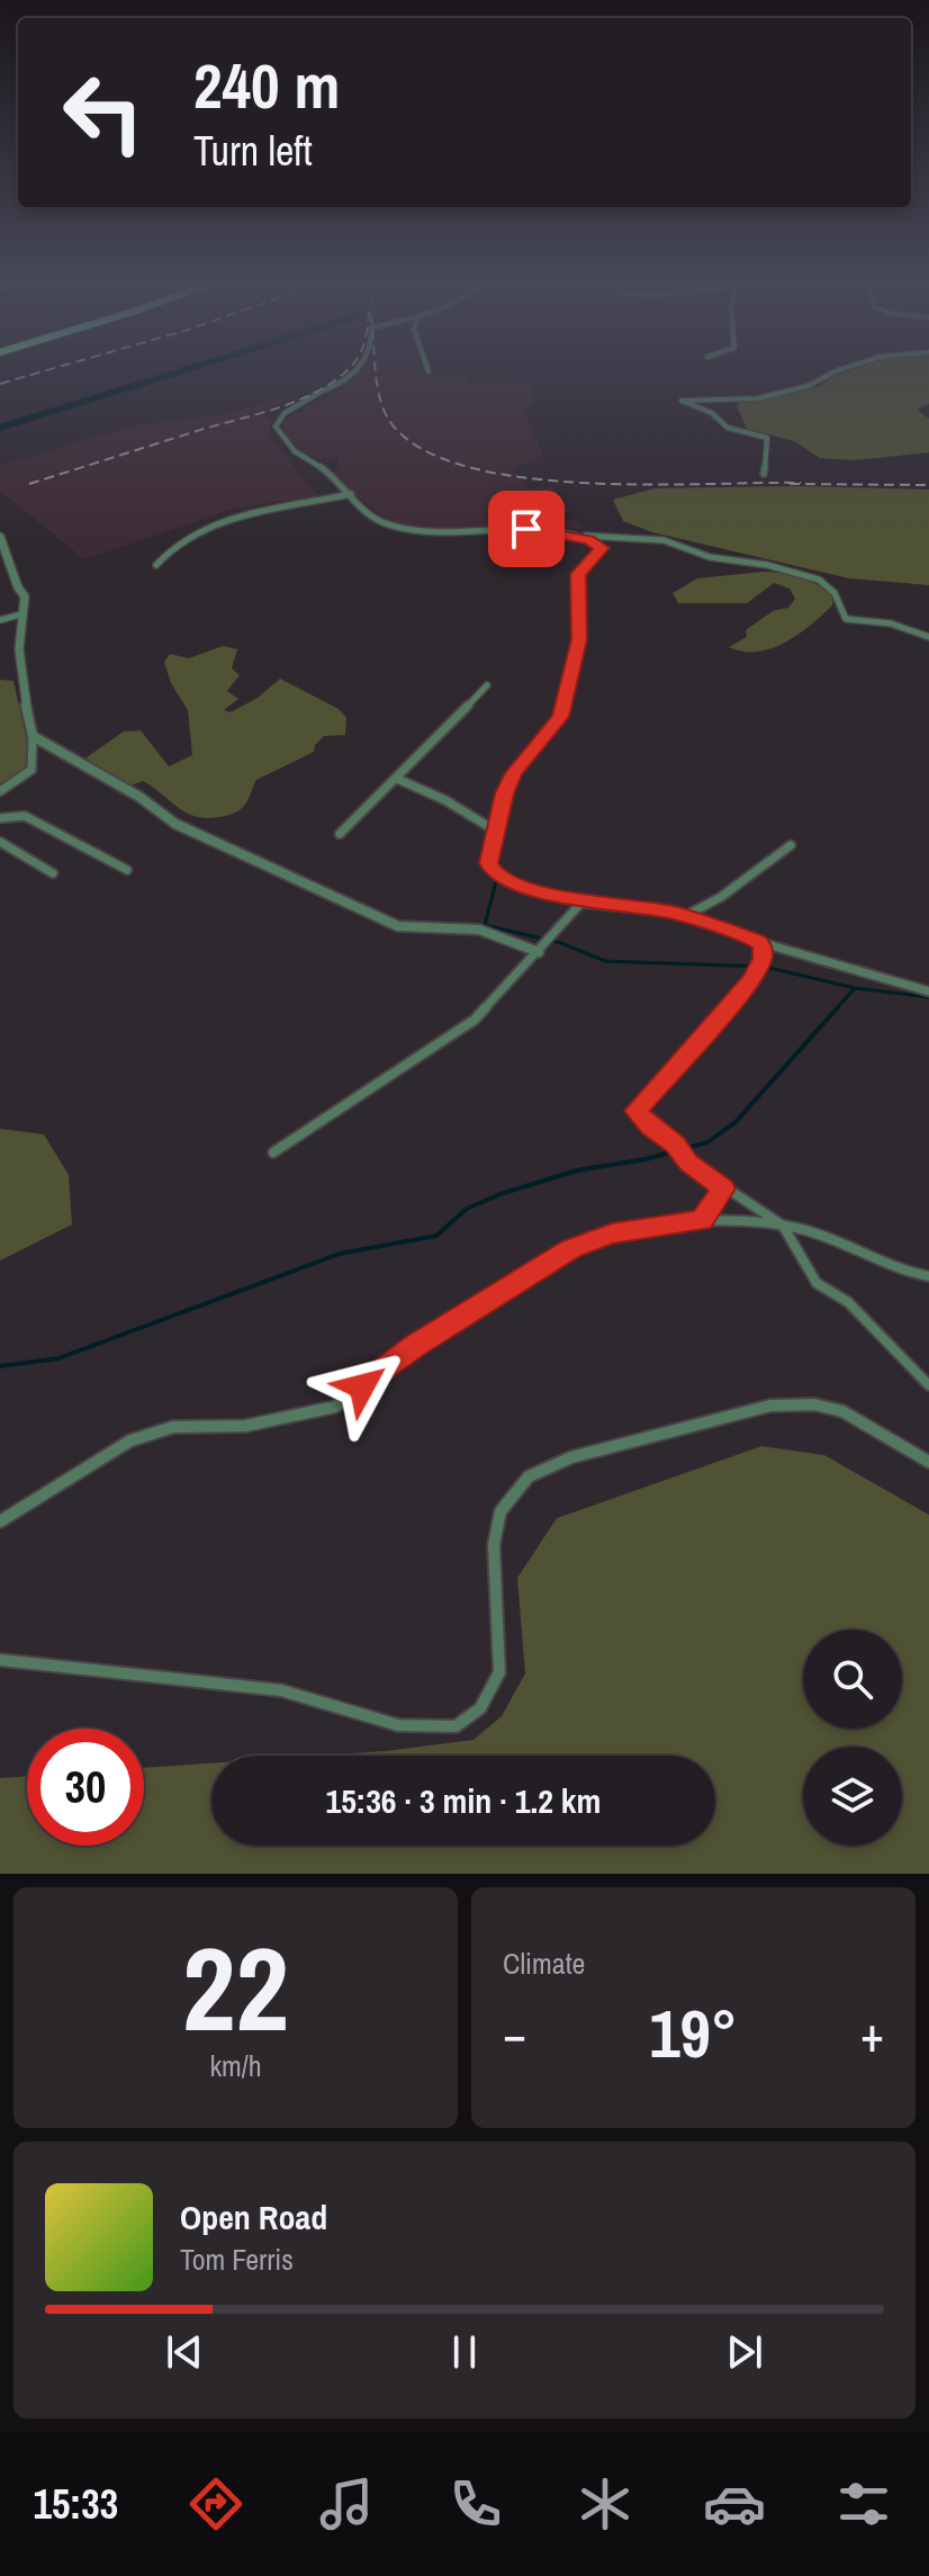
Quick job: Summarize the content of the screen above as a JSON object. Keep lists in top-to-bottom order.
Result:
{
  "page": {
    "turn": ["240 m", "Turn left"],
    "limit": "30",
    "trip": "15:36 · 3 min · 1.2 km",
    "tile": [
      ["22", "km/h"],
      "Climate"
    ],
    "heat": ["−", "19°", "+"],
    "song": ["Open Road", "Tom Ferris"],
    "tabs": "15:33"
  }
}
